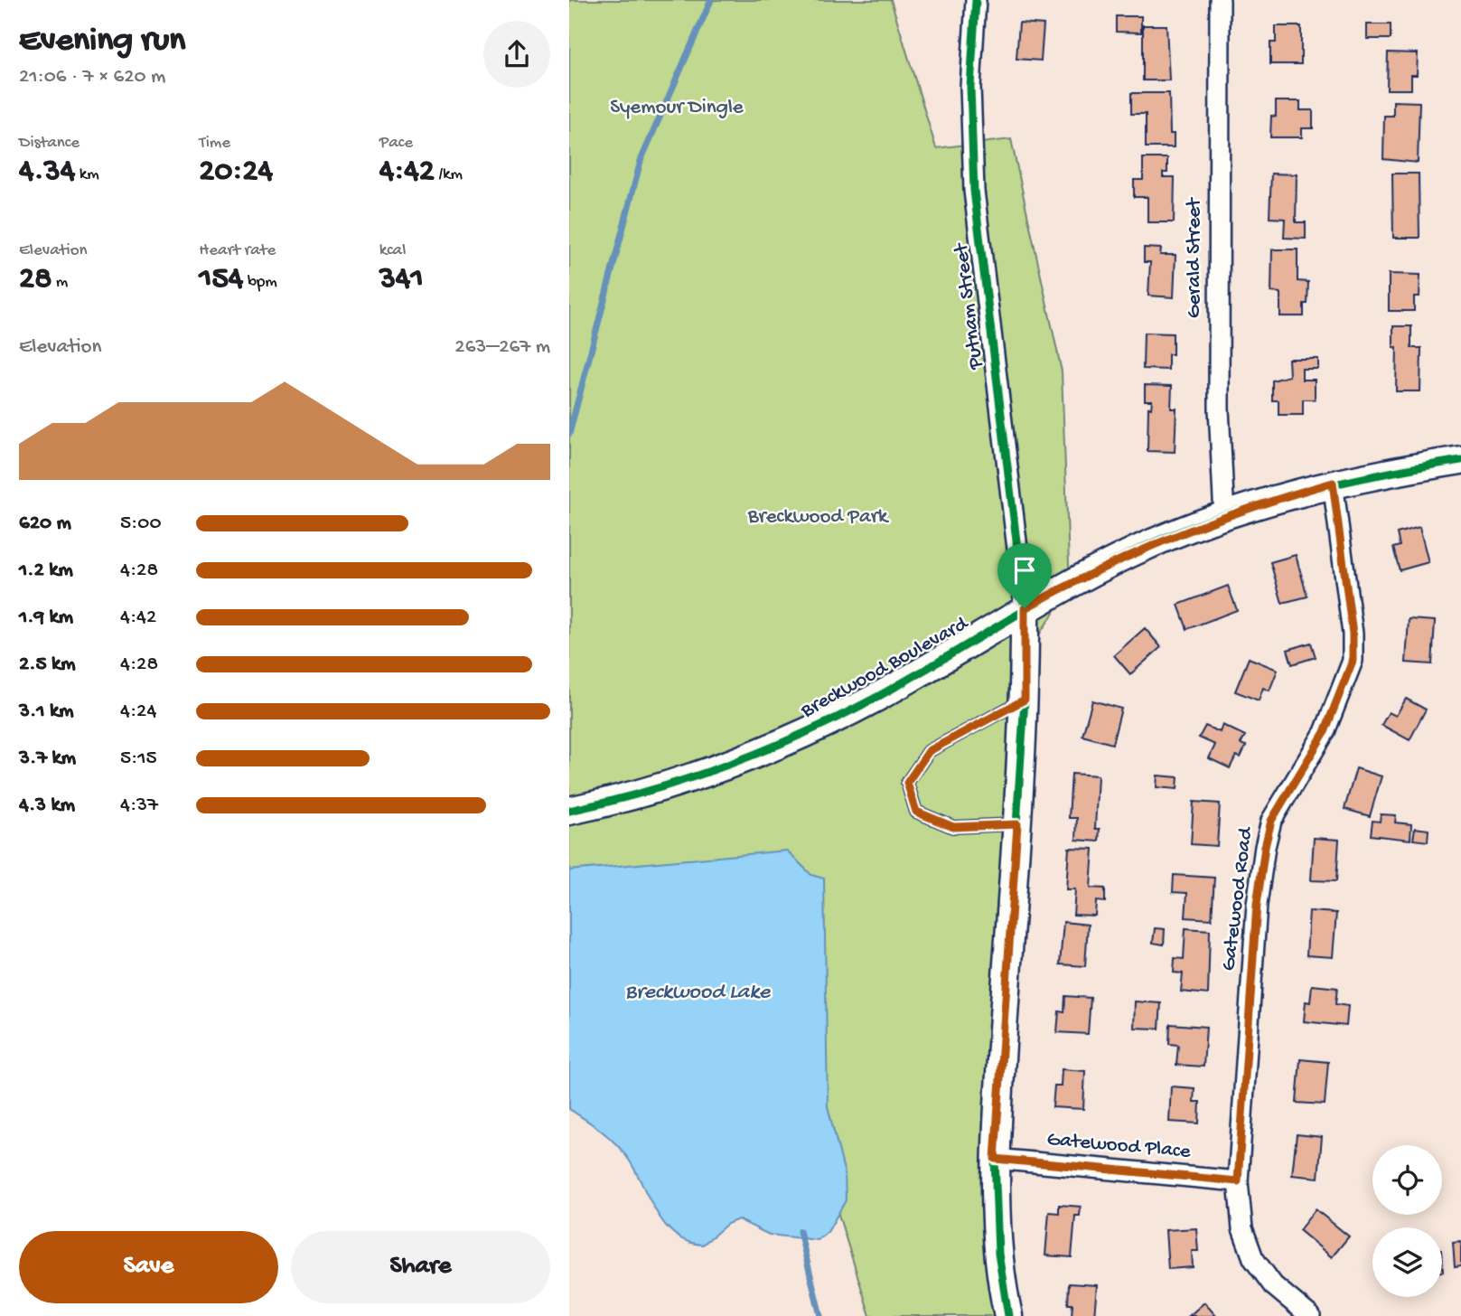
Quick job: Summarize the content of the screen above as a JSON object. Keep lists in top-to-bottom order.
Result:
{
  "streets": {
    "main road": ["Breckwood Boulevard"],
    "street": [
      "Gerald Street",
      "Putnam Street",
      "Gatewood Road",
      "Gatewood Place"
    ]
  },
  "crossings": [
    ["Gerald Street", "Breckwood Boulevard"],
    ["Putnam Street", "Breckwood Boulevard"],
    ["Breckwood Boulevard", "Gatewood Road"],
    ["Gatewood Road", "Gatewood Place"]
  ],
  "water": ["Breckwood Lake"],
  "parks": ["Syemour Dingle", "Breckwood Park"],
  "page": {
    "heading": ["Evening run", "21:06 · 7 × 620 m"],
    "stats": [
      ["Distance", "4.34 km"],
      ["Time", "20:24"],
      ["Pace", "4:42 /km"],
      ["Elevation", "28 m"],
      ["Heart rate", "154 bpm"],
      ["kcal", "341"]
    ],
    "chart": ["Elevation", "263–267 m"],
    "list": [
      {
        "name": "620 m",
        "note": "5:00"
      },
      {
        "name": "1.2 km",
        "note": "4:28"
      },
      {
        "name": "1.9 km",
        "note": "4:42"
      },
      {
        "name": "2.5 km",
        "note": "4:28"
      },
      {
        "name": "3.1 km",
        "note": "4:24"
      },
      {
        "name": "3.7 km",
        "note": "5:15"
      },
      {
        "name": "4.3 km",
        "note": "4:37"
      }
    ],
    "buttons": ["Save", "Share"]
  }
}
